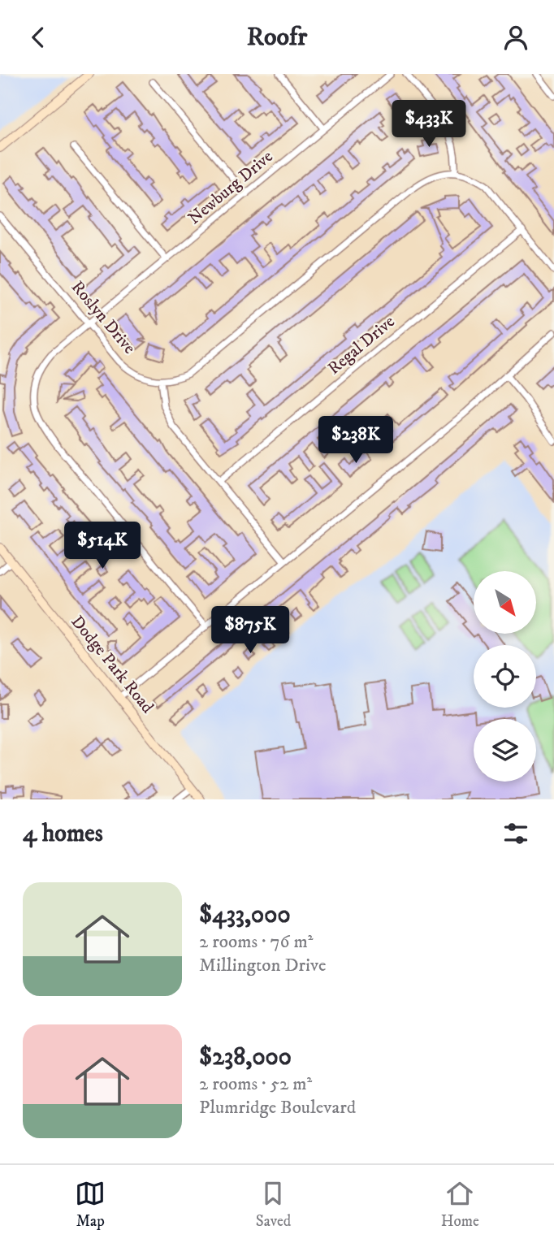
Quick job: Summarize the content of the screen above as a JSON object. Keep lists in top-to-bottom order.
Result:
{
  "streets": {
    "street": [
      "Newburg Drive",
      "Roslyn Drive",
      "Regal Drive",
      "Dodge Park Road"
    ]
  },
  "crossings": [
    ["Newburg Drive", "Roslyn Drive"]
  ],
  "north": "bottom right",
  "page": {
    "header": "Roofr",
    "price": [
      "$433K",
      "$238K",
      "$514K",
      "$875K"
    ],
    "heading": "4 homes",
    "list": [
      {
        "name": "$433,000",
        "note": "2 rooms · 76 m² · Millington Drive"
      },
      {
        "name": "$238,000",
        "note": "2 rooms · 52 m² · Plumridge Boulevard"
      }
    ],
    "tabs": ["Map", "Saved", "Home"]
  }
}
